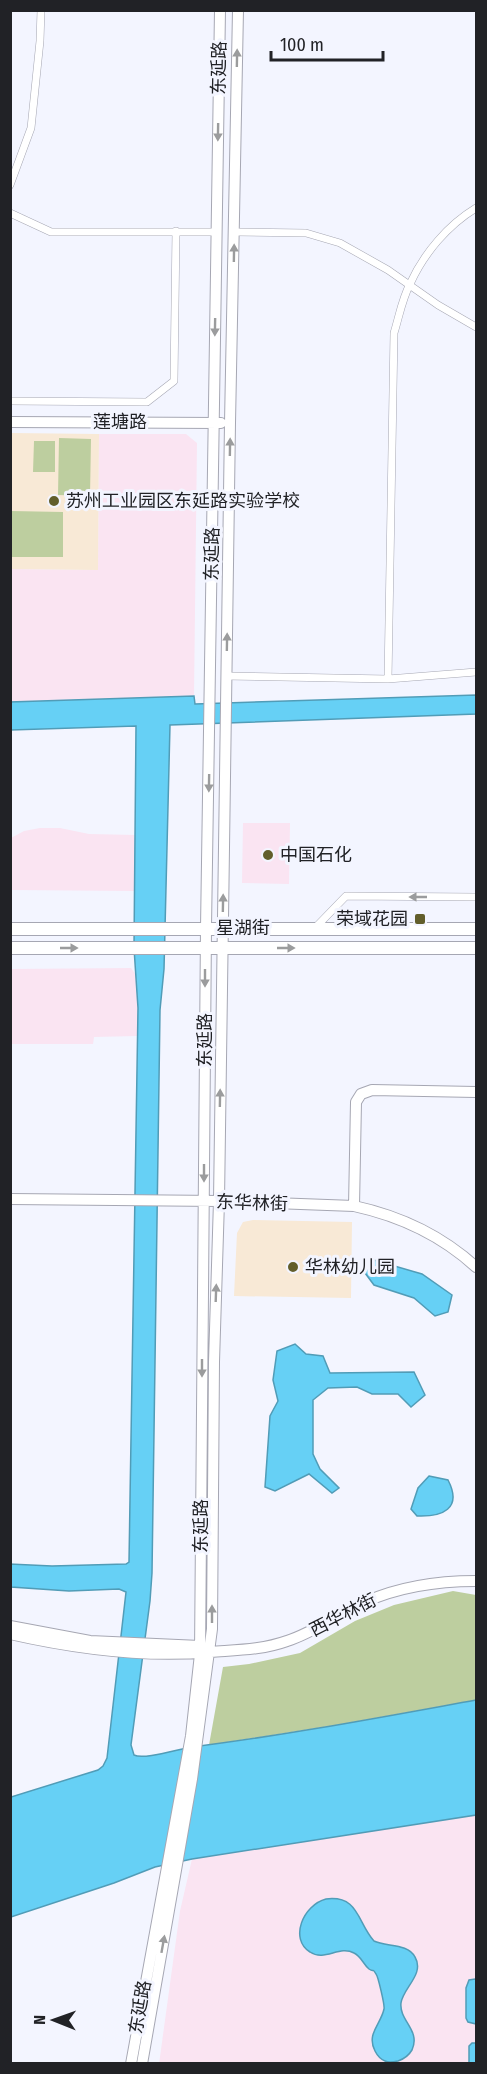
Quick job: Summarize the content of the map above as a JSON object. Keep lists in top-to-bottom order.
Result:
{
  "streets": {
    "main road": [
      "东延路",
      "莲塘路",
      "星湖街",
      "东华林街",
      "西华林街"
    ]
  },
  "crossings": [
    ["东延路", "莲塘路"],
    ["东延路", "星湖街"],
    ["东延路", "东华林街"],
    ["东延路", "西华林街"]
  ],
  "places": {
    "other": ["苏州工业园区东延路实验学校", "中国石化", "华林幼儿园"],
    "transit": ["荣域花园"]
  },
  "scale_bar": "100 m",
  "north": "left"
}
